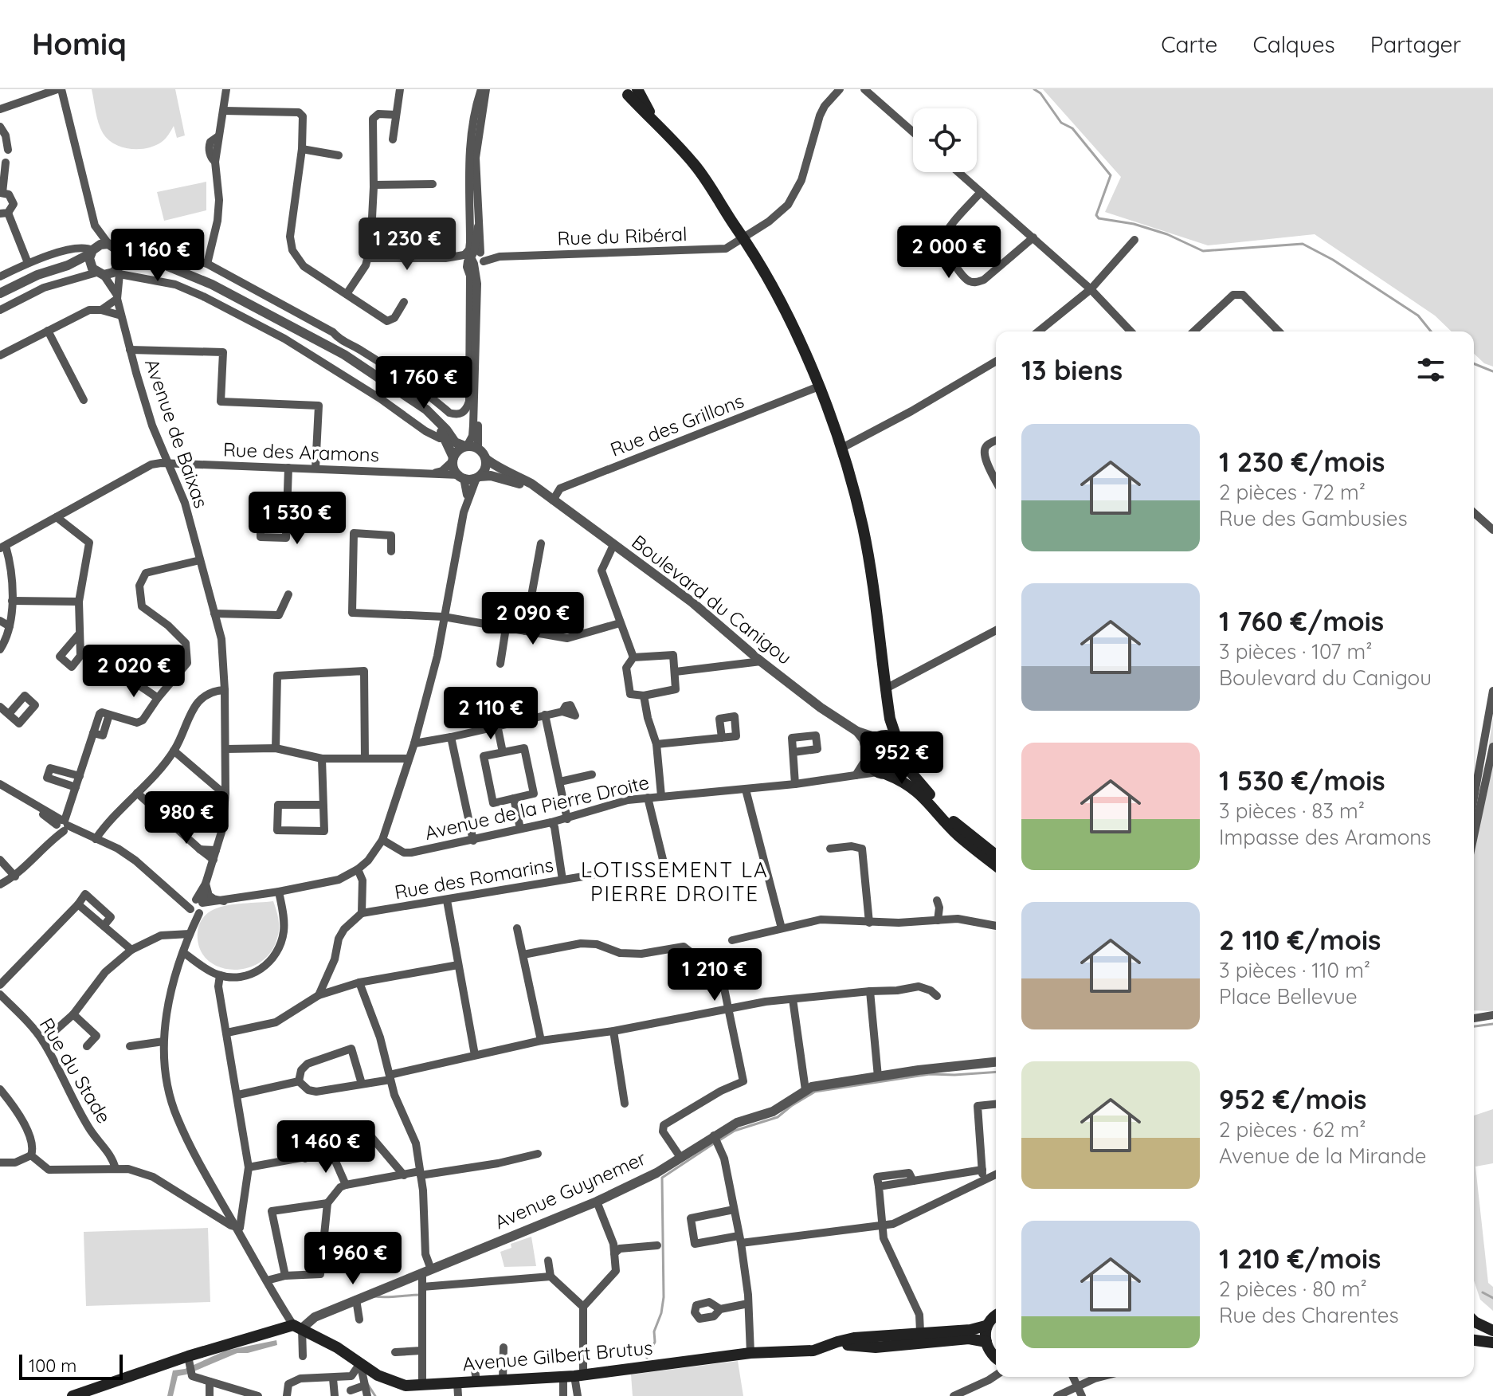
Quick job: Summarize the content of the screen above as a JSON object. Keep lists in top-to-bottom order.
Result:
{
  "streets": {
    "main road": ["Avenue Gilbert Brutus"],
    "street": [
      "Rue du Ribéral",
      "Rue des Grillons",
      "Avenue de Baixas",
      "Rue des Aramons",
      "Boulevard du Canigou",
      "Avenue de la Pierre Droite",
      "Rue des Romarins",
      "Rue du Stade",
      "Avenue Guynemer"
    ]
  },
  "crossings": [
    ["Rue des Grillons", "Boulevard du Canigou"],
    ["Avenue de Baixas", "Rue des Aramons"],
    ["Rue des Aramons", "Boulevard du Canigou"],
    ["Boulevard du Canigou", "Avenue de la Pierre Droite"],
    ["Avenue Guynemer", "Avenue Gilbert Brutus"]
  ],
  "districts": ["LOTISSEMENT LA PIERRE DROITE"],
  "scale_bar": "100 m",
  "page": {
    "header": "Homiq",
    "nav": ["Carte", "Calques", "Partager"],
    "price": [
      "1 230 €",
      "2 000 €",
      "1 160 €",
      "1 760 €",
      "1 530 €",
      "2 090 €",
      "2 020 €",
      "2 110 €",
      "952 €",
      "980 €",
      "1 210 €",
      "1 460 €",
      "1 960 €"
    ],
    "heading": "13 biens",
    "list": [
      {
        "name": "1 230 €/mois",
        "note": "2 pièces · 72 m² · Rue des Gambusies"
      },
      {
        "name": "1 760 €/mois",
        "note": "3 pièces · 107 m² · Boulevard du Canigou"
      },
      {
        "name": "1 530 €/mois",
        "note": "3 pièces · 83 m² · Impasse des Aramons"
      },
      {
        "name": "2 110 €/mois",
        "note": "3 pièces · 110 m² · Place Bellevue"
      },
      {
        "name": "952 €/mois",
        "note": "2 pièces · 62 m² · Avenue de la Mirande"
      },
      {
        "name": "1 210 €/mois",
        "note": "2 pièces · 80 m² · Rue des Charentes"
      }
    ],
    "scale": "100 m"
  }
}
